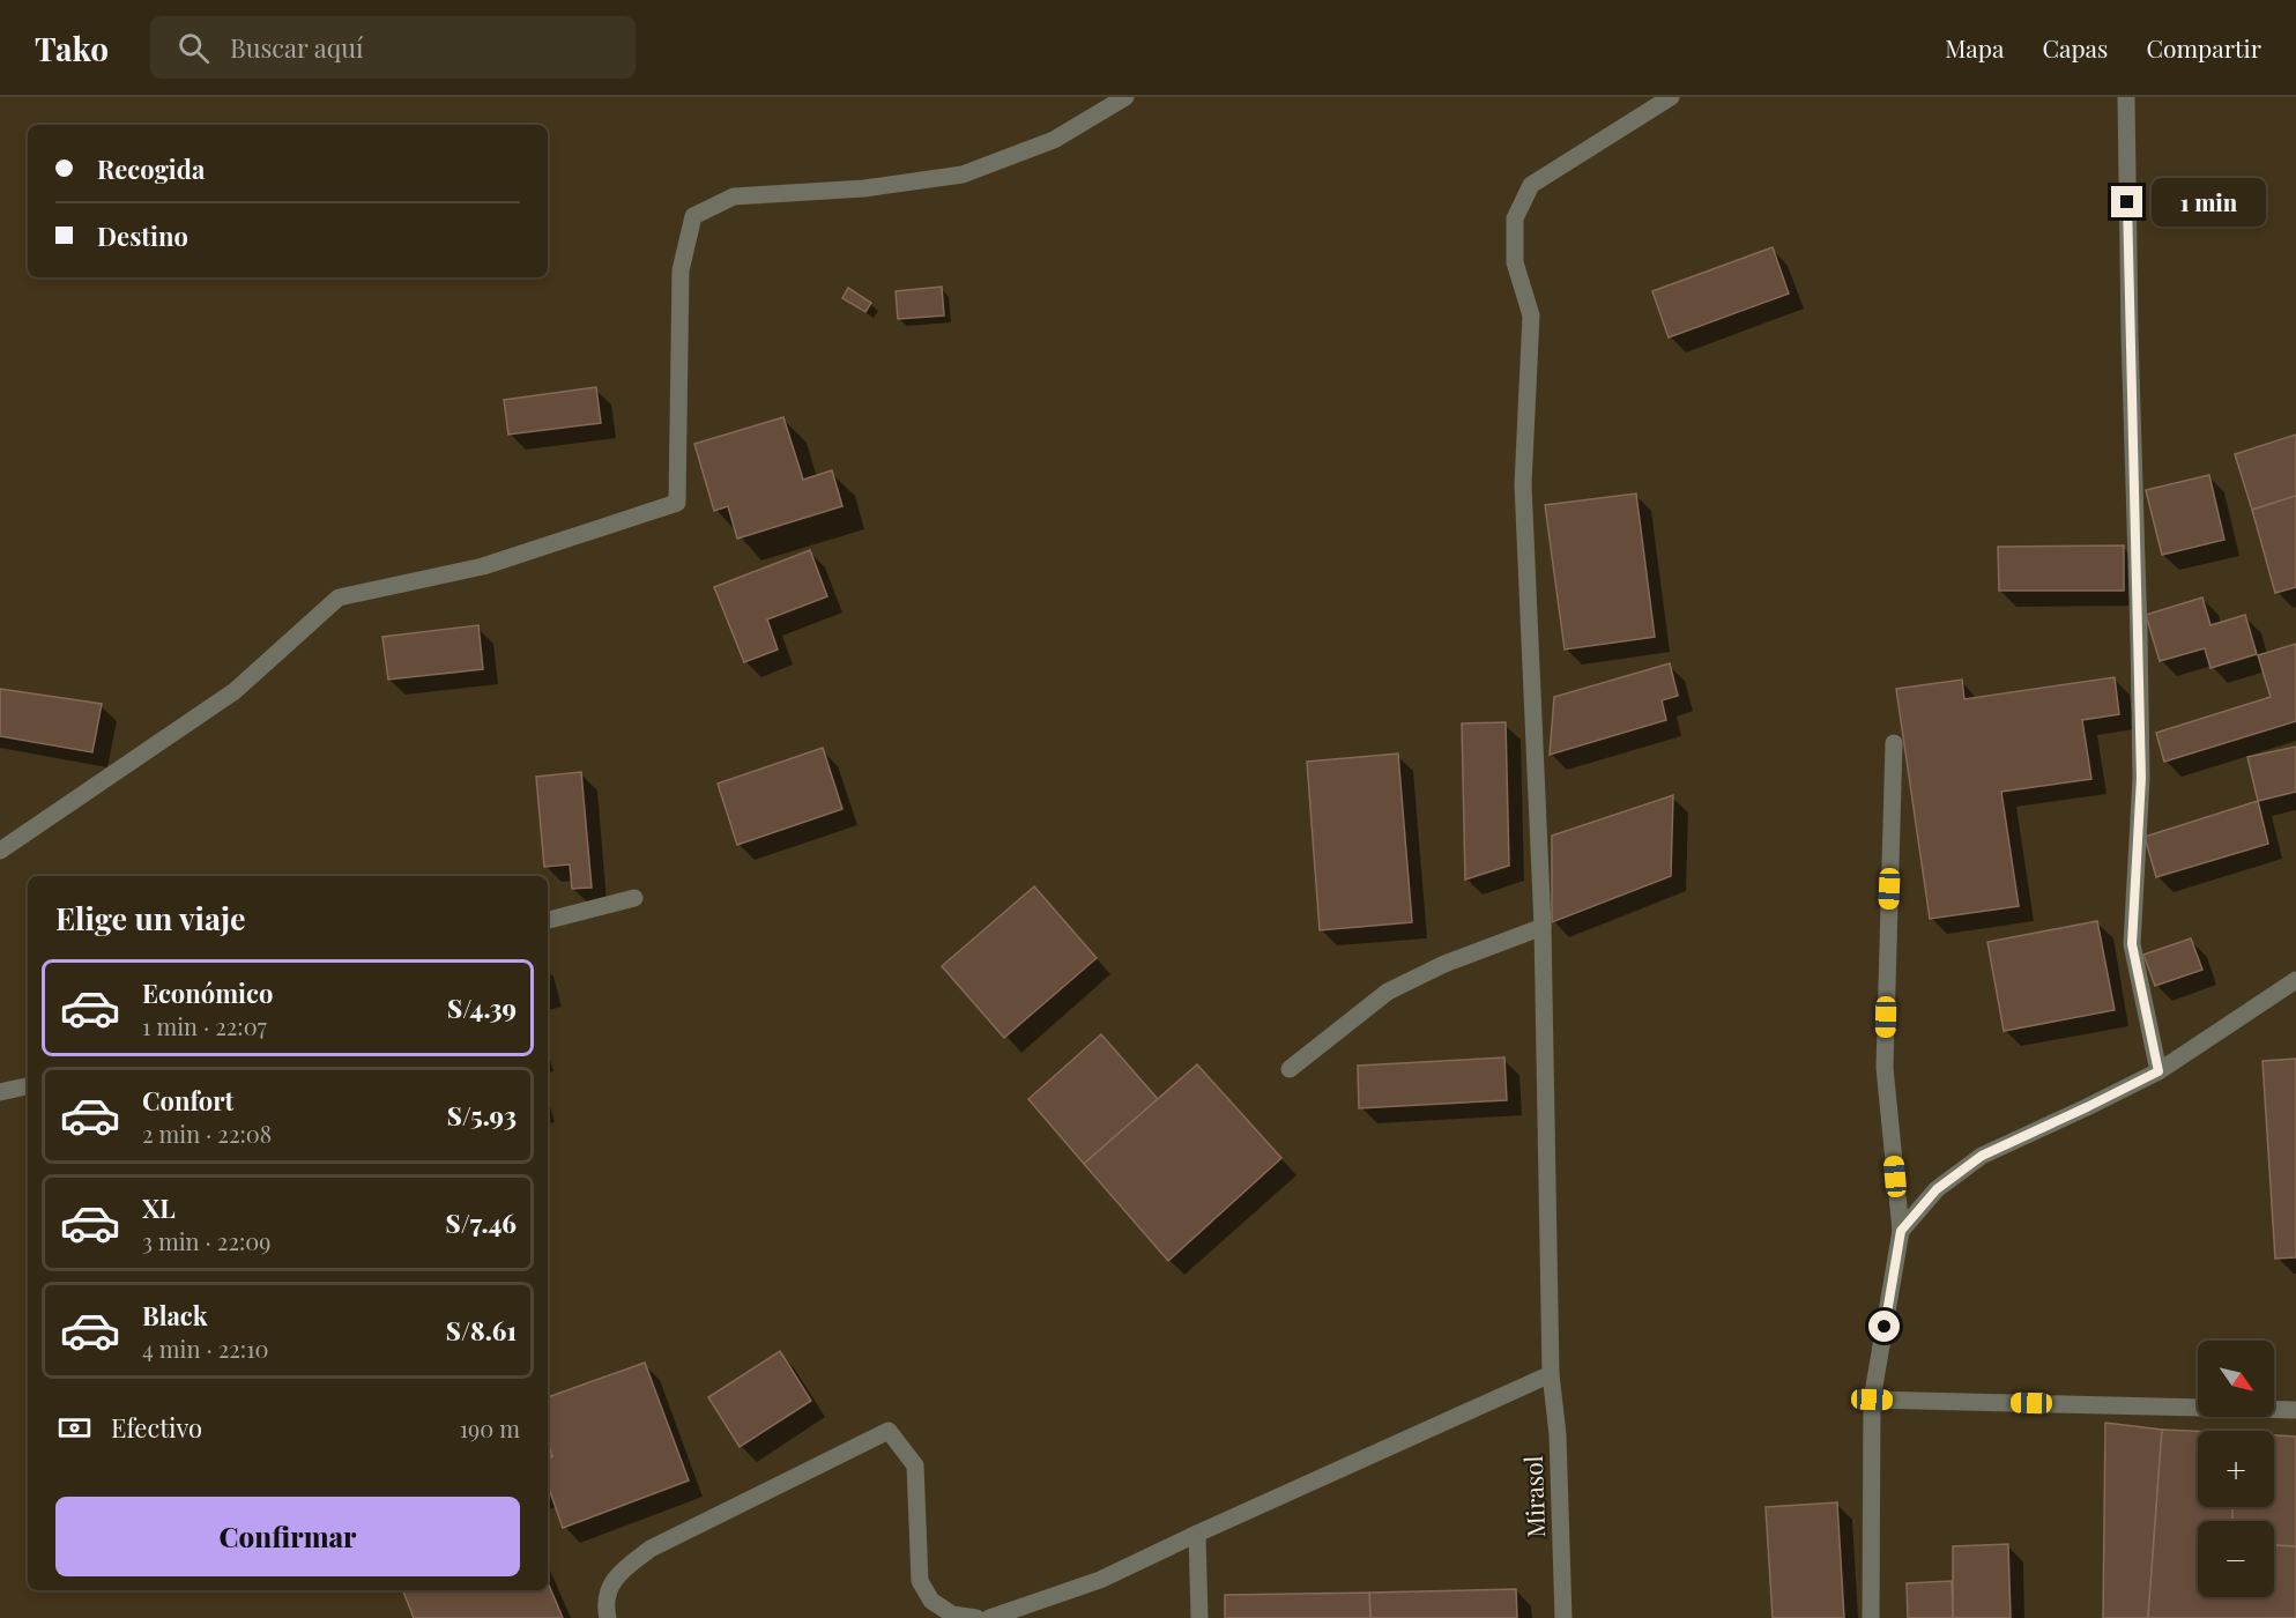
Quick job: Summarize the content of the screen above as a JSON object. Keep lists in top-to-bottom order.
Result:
{
  "streets": {
    "street": ["Mirasol"]
  },
  "north": "bottom right",
  "page": {
    "header": "Tako",
    "search": "Buscar aquí",
    "nav": ["Mapa", "Capas", "Compartir"],
    "banner": ["Recogida", "Destino"],
    "bubble": "1 min",
    "heading": "Elige un viaje",
    "list": [
      {
        "name": "Económico",
        "note": "1 min · 22:07",
        "value": "S/4.39"
      },
      {
        "name": "Confort",
        "note": "2 min · 22:08",
        "value": "S/5.93"
      },
      {
        "name": "XL",
        "note": "3 min · 22:09",
        "value": "S/7.46"
      },
      {
        "name": "Black",
        "note": "4 min · 22:10",
        "value": "S/8.61"
      }
    ],
    "map_buttons": ["+", "−"],
    "pay": ["Efectivo", "190 m"],
    "buttons": "Confirmar"
  }
}
